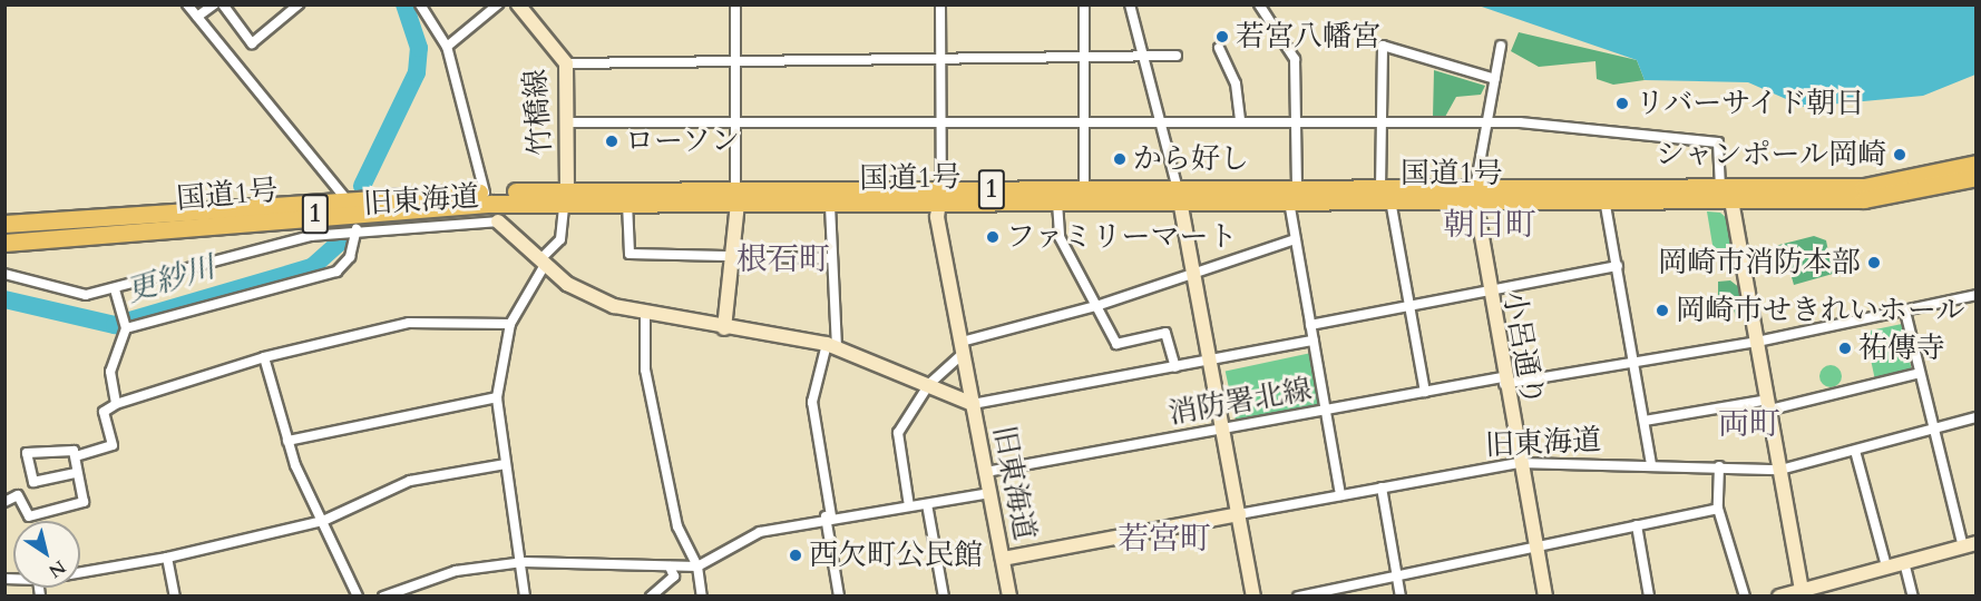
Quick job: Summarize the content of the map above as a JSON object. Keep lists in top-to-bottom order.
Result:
{
  "streets": {
    "highway": ["国道1号", "1"],
    "street": [
      "竹橋線",
      "旧東海道",
      "小呂通り",
      "消防署北線"
    ]
  },
  "crossings": [
    ["竹橋線", "国道1号"],
    ["国道1号", "小呂通り"],
    ["旧東海道", "小呂通り"],
    ["旧東海道", "消防署北線"],
    ["小呂通り", "消防署北線"]
  ],
  "districts": [
    "朝日町",
    "根石町",
    "両町",
    "若宮町"
  ],
  "water": ["更紗川"],
  "places": [
    "若宮八幡宮",
    "リバーサイド朝日",
    "ローソン",
    "シャンポール岡崎",
    "から好し",
    "ファミリーマート",
    "岡崎市消防本部",
    "岡崎市せきれいホール",
    "祐傳寺",
    "西欠町公民館"
  ],
  "north": "bottom right"
}
